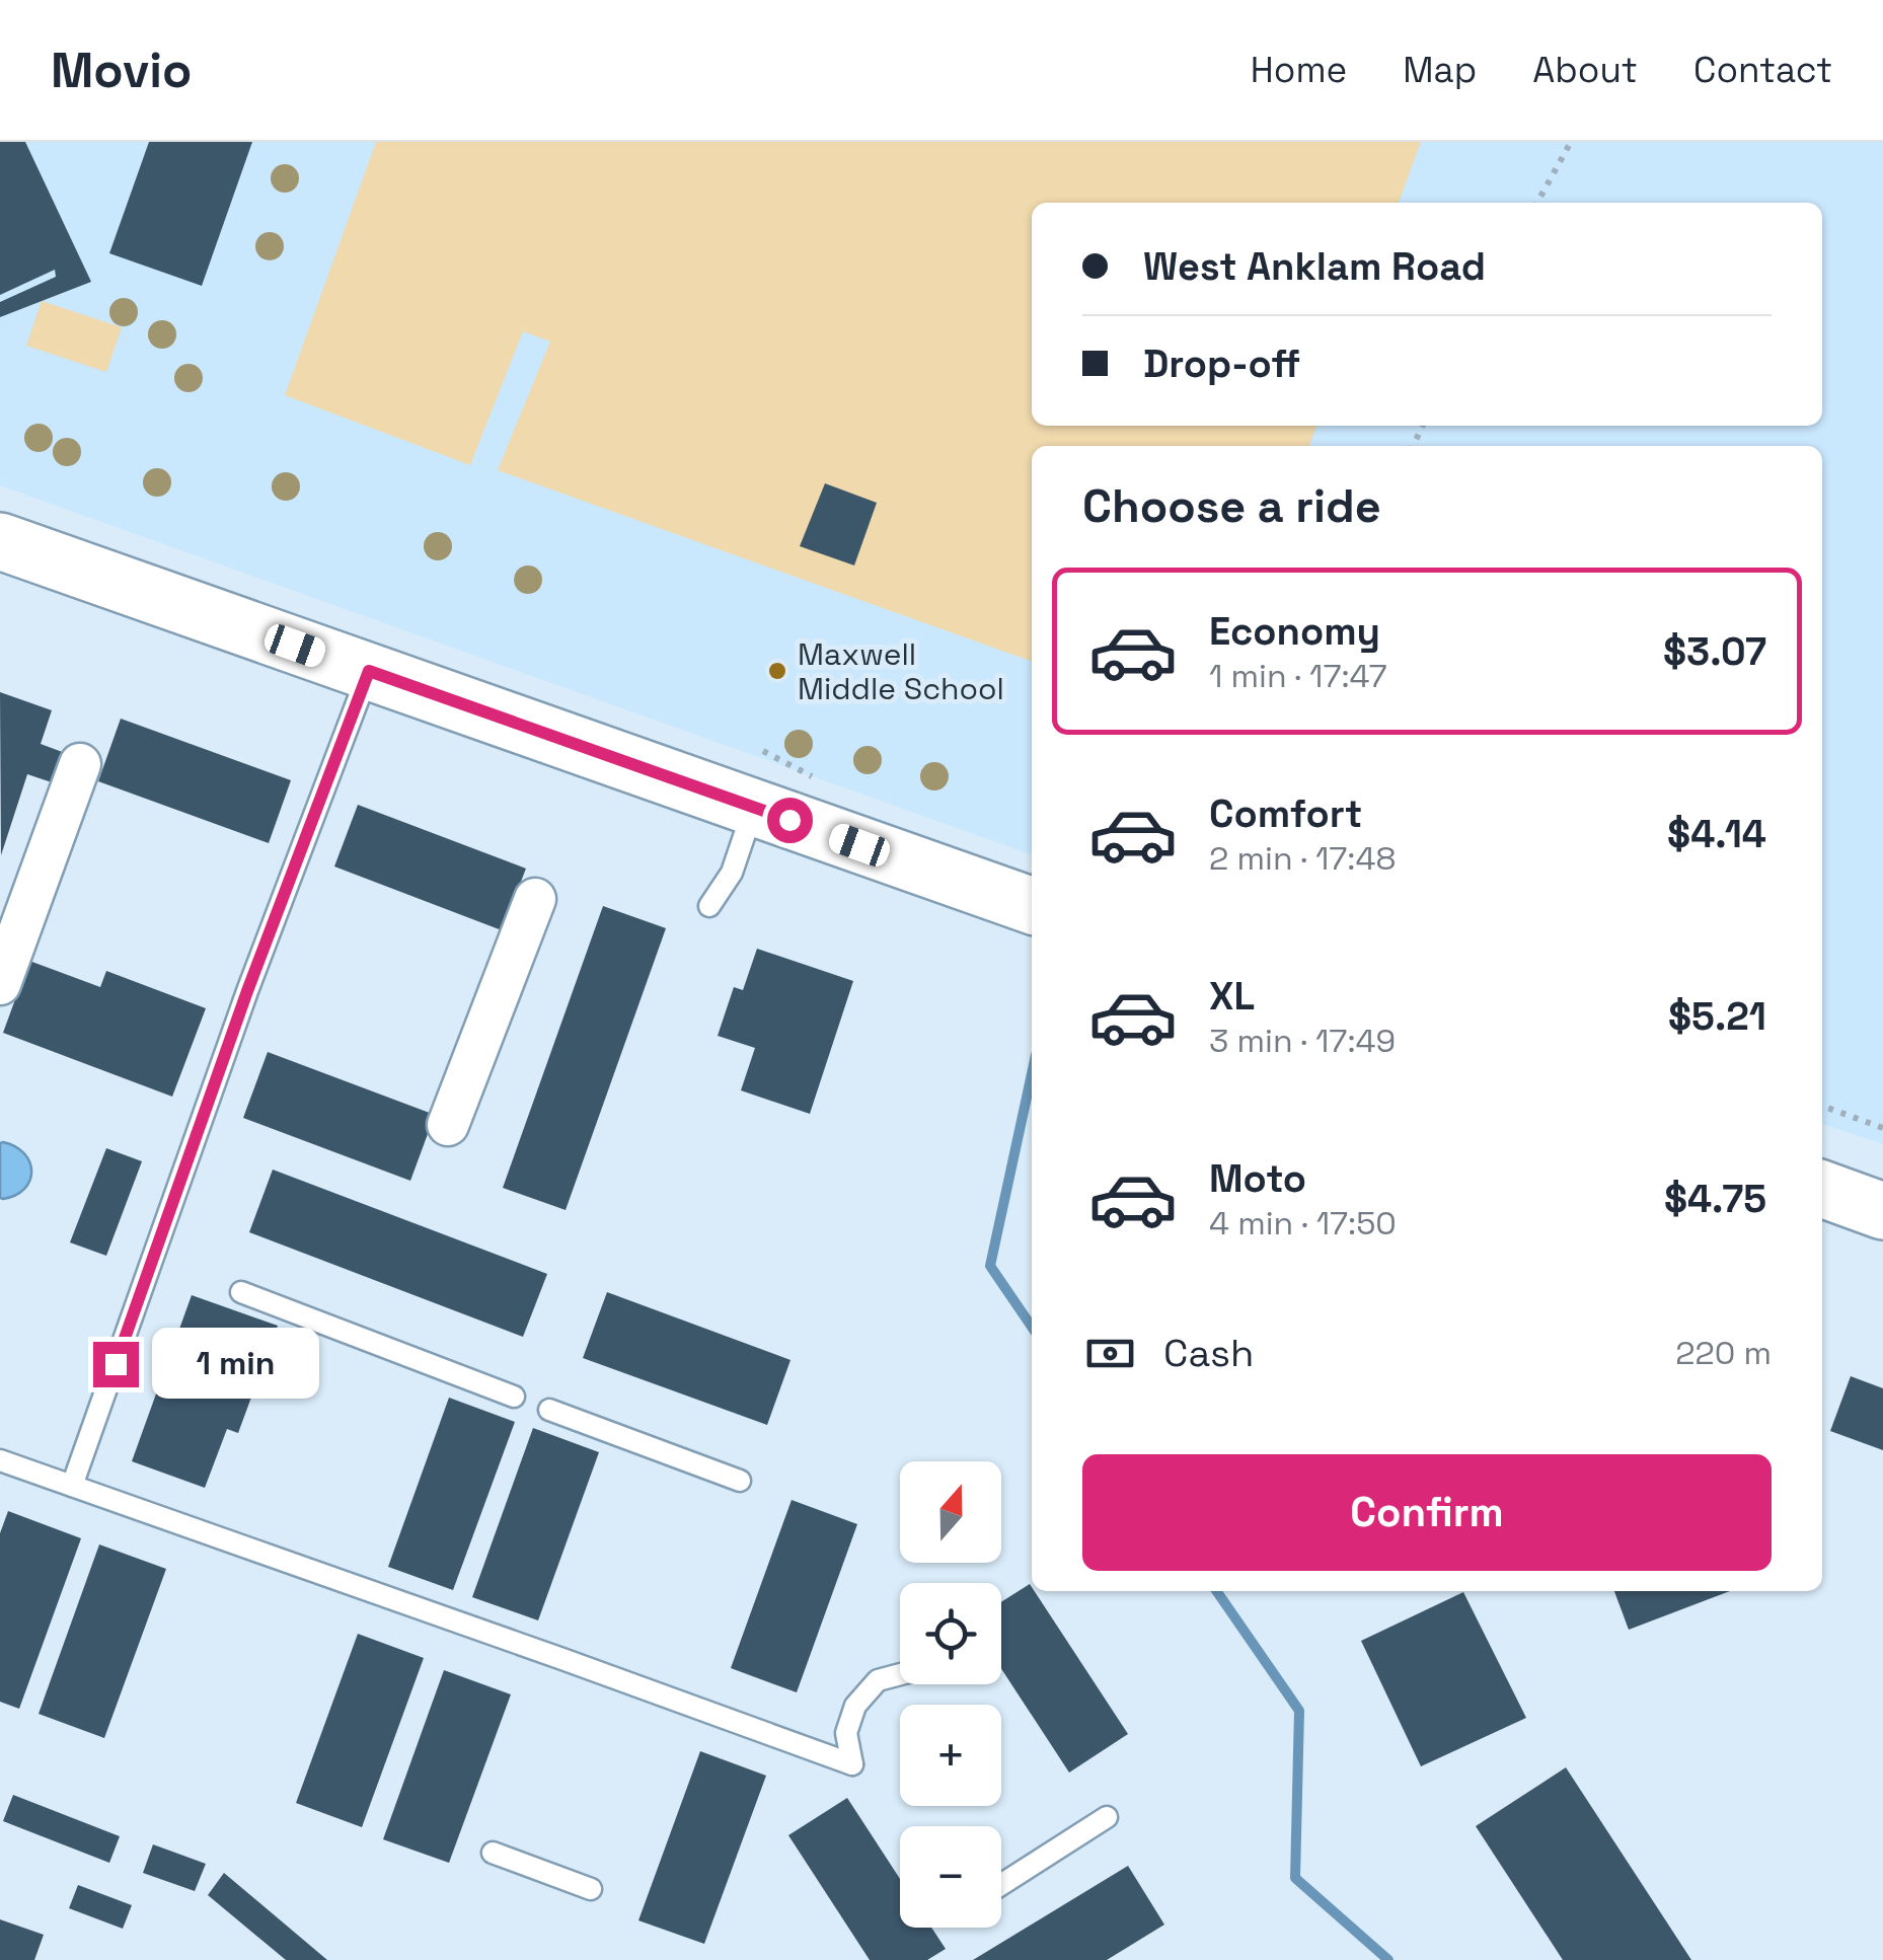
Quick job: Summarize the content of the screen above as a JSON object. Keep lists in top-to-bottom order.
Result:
{
  "places": ["Maxwell Middle School"],
  "north": "top",
  "page": {
    "header": "Movio",
    "nav": [
      "Home",
      "Map",
      "About",
      "Contact"
    ],
    "banner": ["West Anklam Road", "Drop-off"],
    "heading": "Choose a ride",
    "list": [
      {
        "name": "Economy",
        "note": "1 min · 17:47",
        "value": "$3.07"
      },
      {
        "name": "Comfort",
        "note": "2 min · 17:48",
        "value": "$4.14"
      },
      {
        "name": "XL",
        "note": "3 min · 17:49",
        "value": "$5.21"
      },
      {
        "name": "Moto",
        "note": "4 min · 17:50",
        "value": "$4.75"
      }
    ],
    "pay": ["Cash", "220 m"],
    "bubble": "1 min",
    "buttons": "Confirm",
    "map_buttons": ["+", "−"]
  }
}
